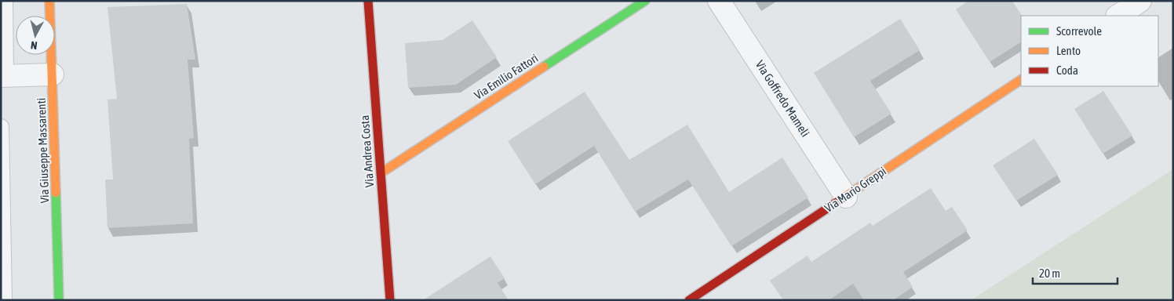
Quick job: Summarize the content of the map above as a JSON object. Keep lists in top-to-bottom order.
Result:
{
  "streets": {
    "street": [
      "Via Emilio Fattori",
      "Via Goffredo Mameli",
      "Via Giuseppe Massarenti",
      "Via Andrea Costa",
      "Via Mario Greppi"
    ]
  },
  "crossings": [
    ["Via Emilio Fattori", "Via Andrea Costa"],
    ["Via Goffredo Mameli", "Via Mario Greppi"]
  ],
  "legend": ["Scorrevole", "Lento", "Coda"],
  "scale_bar": "20 m",
  "north": "bottom"
}
